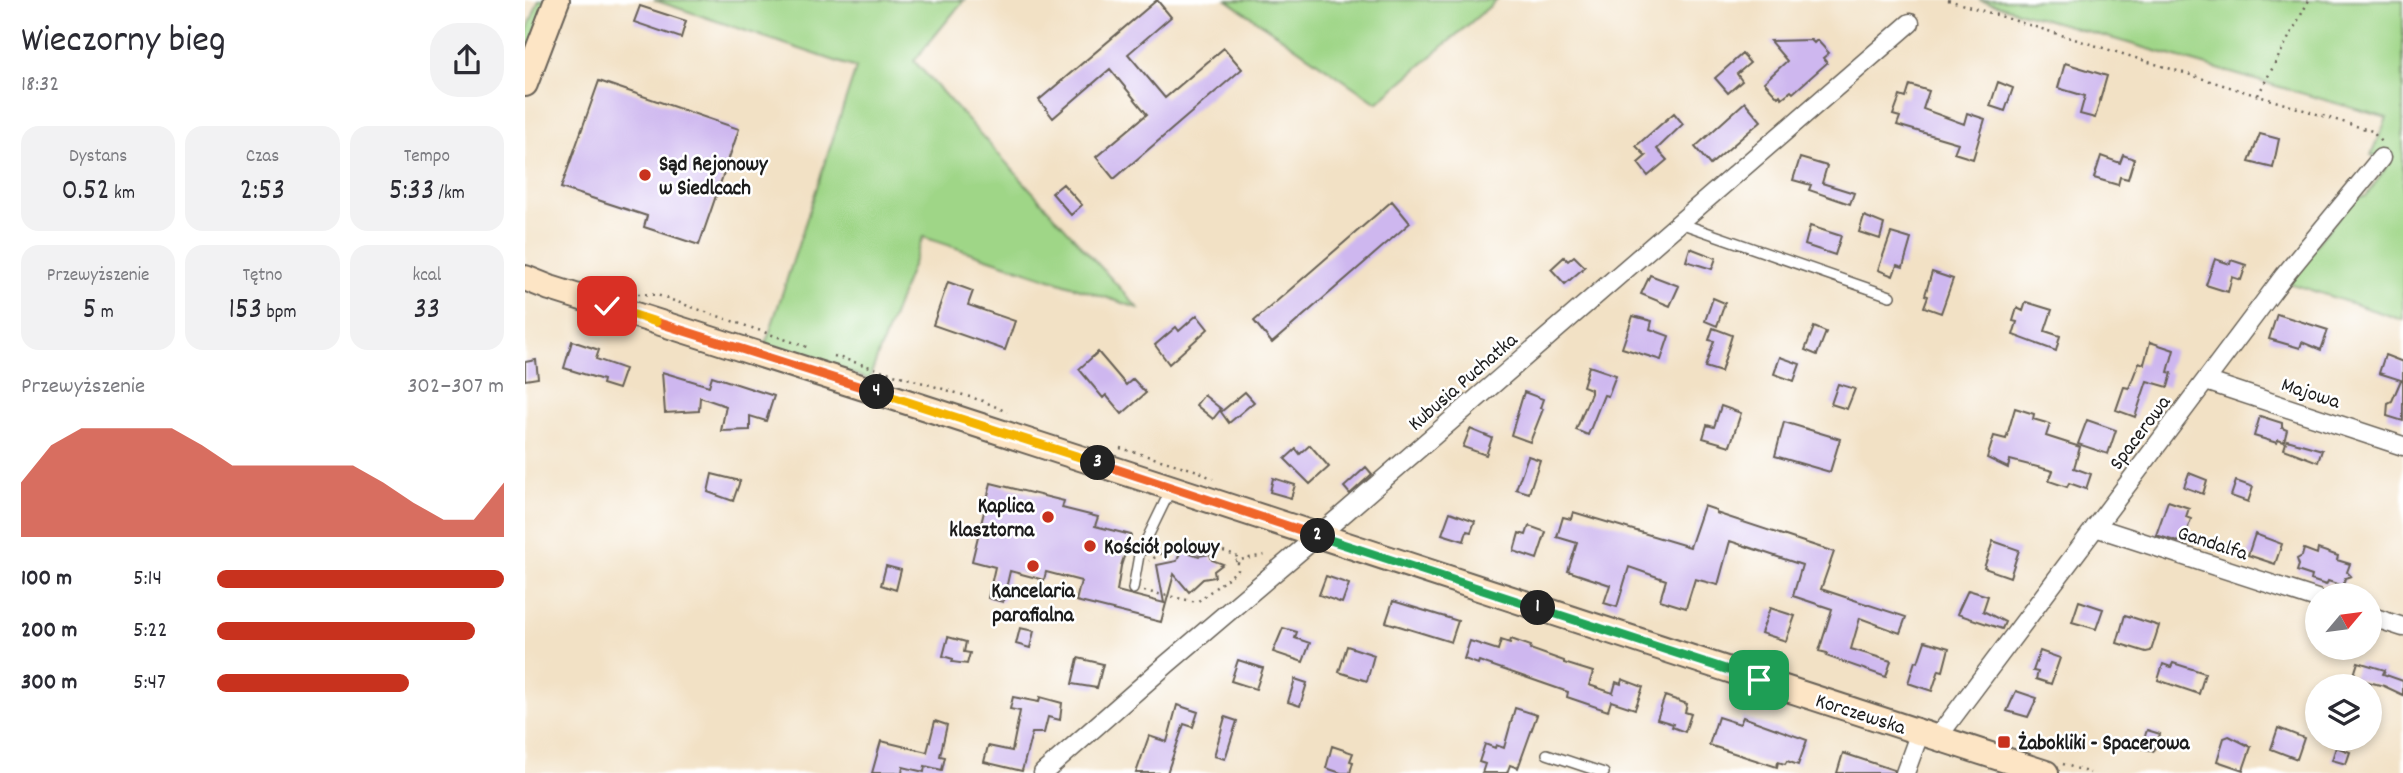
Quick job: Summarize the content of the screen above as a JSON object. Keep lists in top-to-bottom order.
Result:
{
  "streets": {
    "street": [
      "Kubusia Puchatka",
      "Majowa",
      "Spacerowa",
      "Gandalfa",
      "Korczewska"
    ]
  },
  "crossings": [
    ["Kubusia Puchatka", "Korczewska"],
    ["Majowa", "Spacerowa"],
    ["Spacerowa", "Gandalfa"],
    ["Spacerowa", "Korczewska"]
  ],
  "places": {
    "other": [
      "Sąd Rejonowy w Siedlcach",
      "Kaplica klasztorna",
      "Kościół polowy",
      "Kancelaria parafialna"
    ],
    "transit": ["Żabokliki - Spacerowa"]
  },
  "north": "top right",
  "page": {
    "heading": ["Wieczorny bieg", "18:32"],
    "stats": [
      ["Dystans", "0.52 km"],
      ["Czas", "2:53"],
      ["Tempo", "5:33 /km"],
      ["Przewyższenie", "5 m"],
      ["Tętno", "153 bpm"],
      ["kcal", "33"]
    ],
    "chart": ["Przewyższenie", "302–307 m"],
    "pins": [
      "4",
      "3",
      "2",
      "1"
    ],
    "list": [
      {
        "name": "100 m",
        "note": "5:14"
      },
      {
        "name": "200 m",
        "note": "5:22"
      },
      {
        "name": "300 m",
        "note": "5:47"
      }
    ]
  }
}
